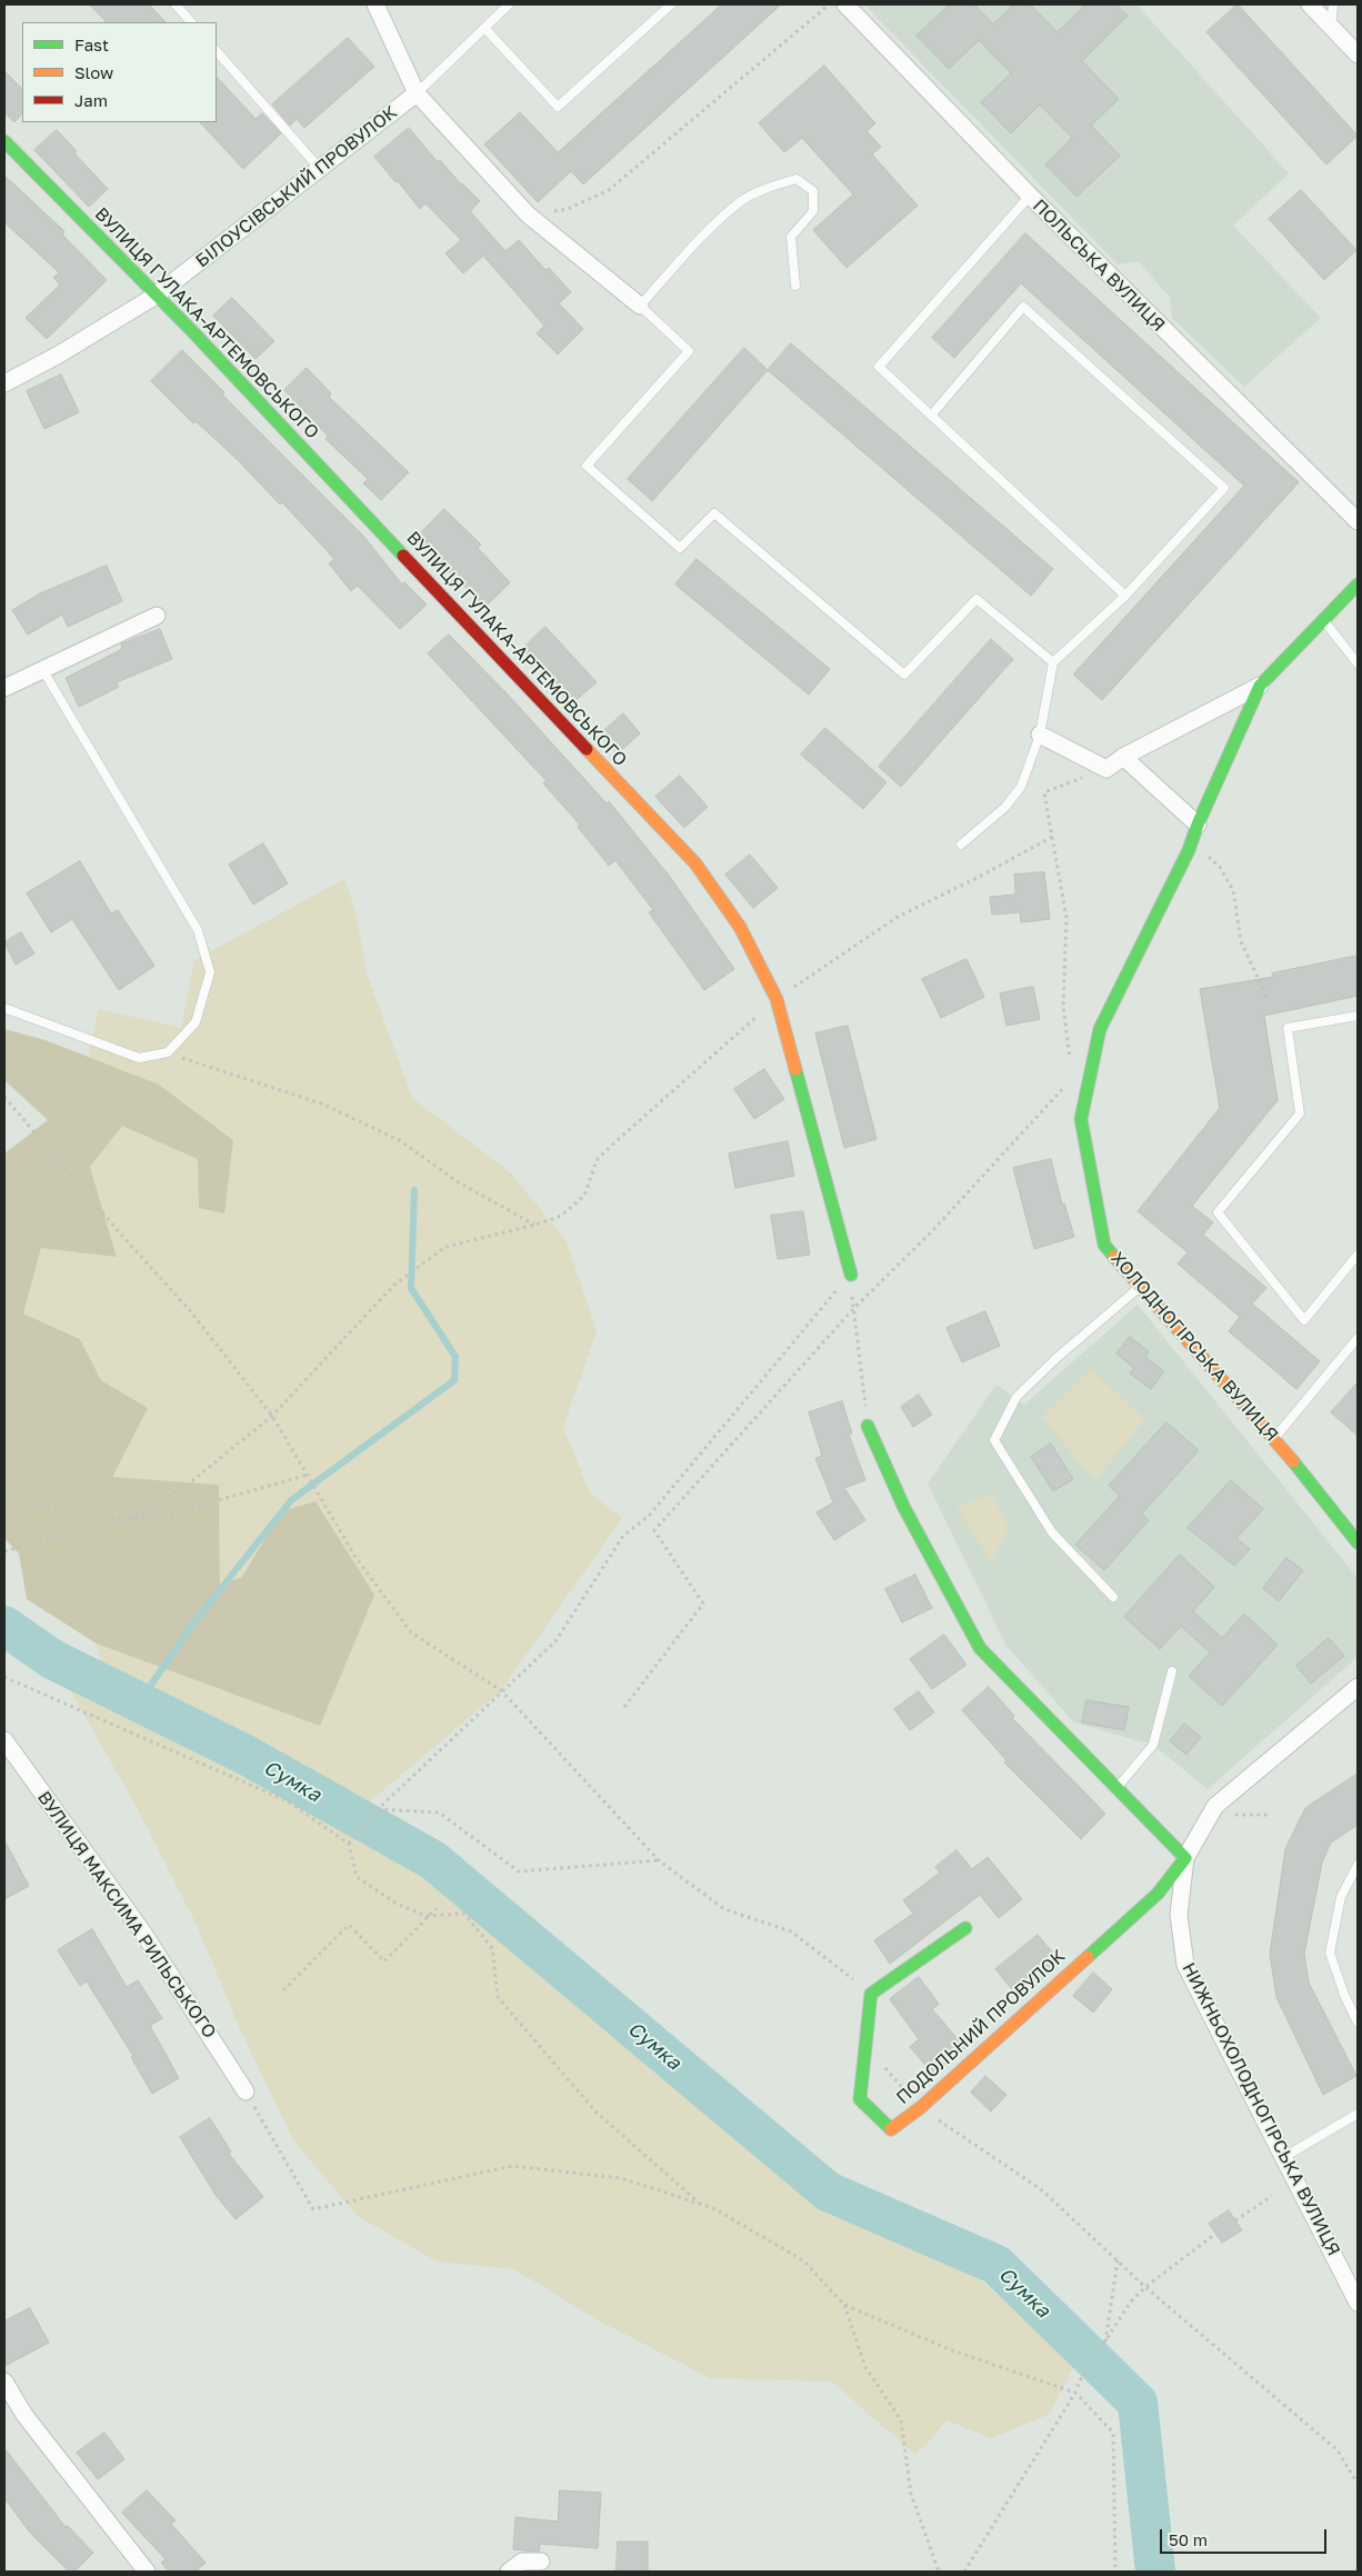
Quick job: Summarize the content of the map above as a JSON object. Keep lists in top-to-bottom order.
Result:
{
  "streets": {
    "street": [
      "БІЛОУСІВСЬКИЙ ПРОВУЛОК",
      "ПОЛЬСЬКА ВУЛИЦЯ",
      "ВУЛИЦЯ ГУЛАКА-АРТЕМОВСЬКОГО",
      "ХОЛОДНОГІРСЬКА ВУЛИЦЯ",
      "ВУЛИЦЯ МАКСИМА РИЛЬСЬКОГО",
      "ПОДОЛЬНИЙ ПРОВУЛОК",
      "НИЖНЬОХОЛОДНОГІРСЬКА ВУЛИЦЯ"
    ]
  },
  "crossings": [
    ["БІЛОУСІВСЬКИЙ ПРОВУЛОК", "ВУЛИЦЯ ГУЛАКА-АРТЕМОВСЬКОГО"],
    ["ПОДОЛЬНИЙ ПРОВУЛОК", "НИЖНЬОХОЛОДНОГІРСЬКА ВУЛИЦЯ"]
  ],
  "water": ["Сумка"],
  "legend": ["Fast", "Slow", "Jam"],
  "scale_bar": "50 m"
}
